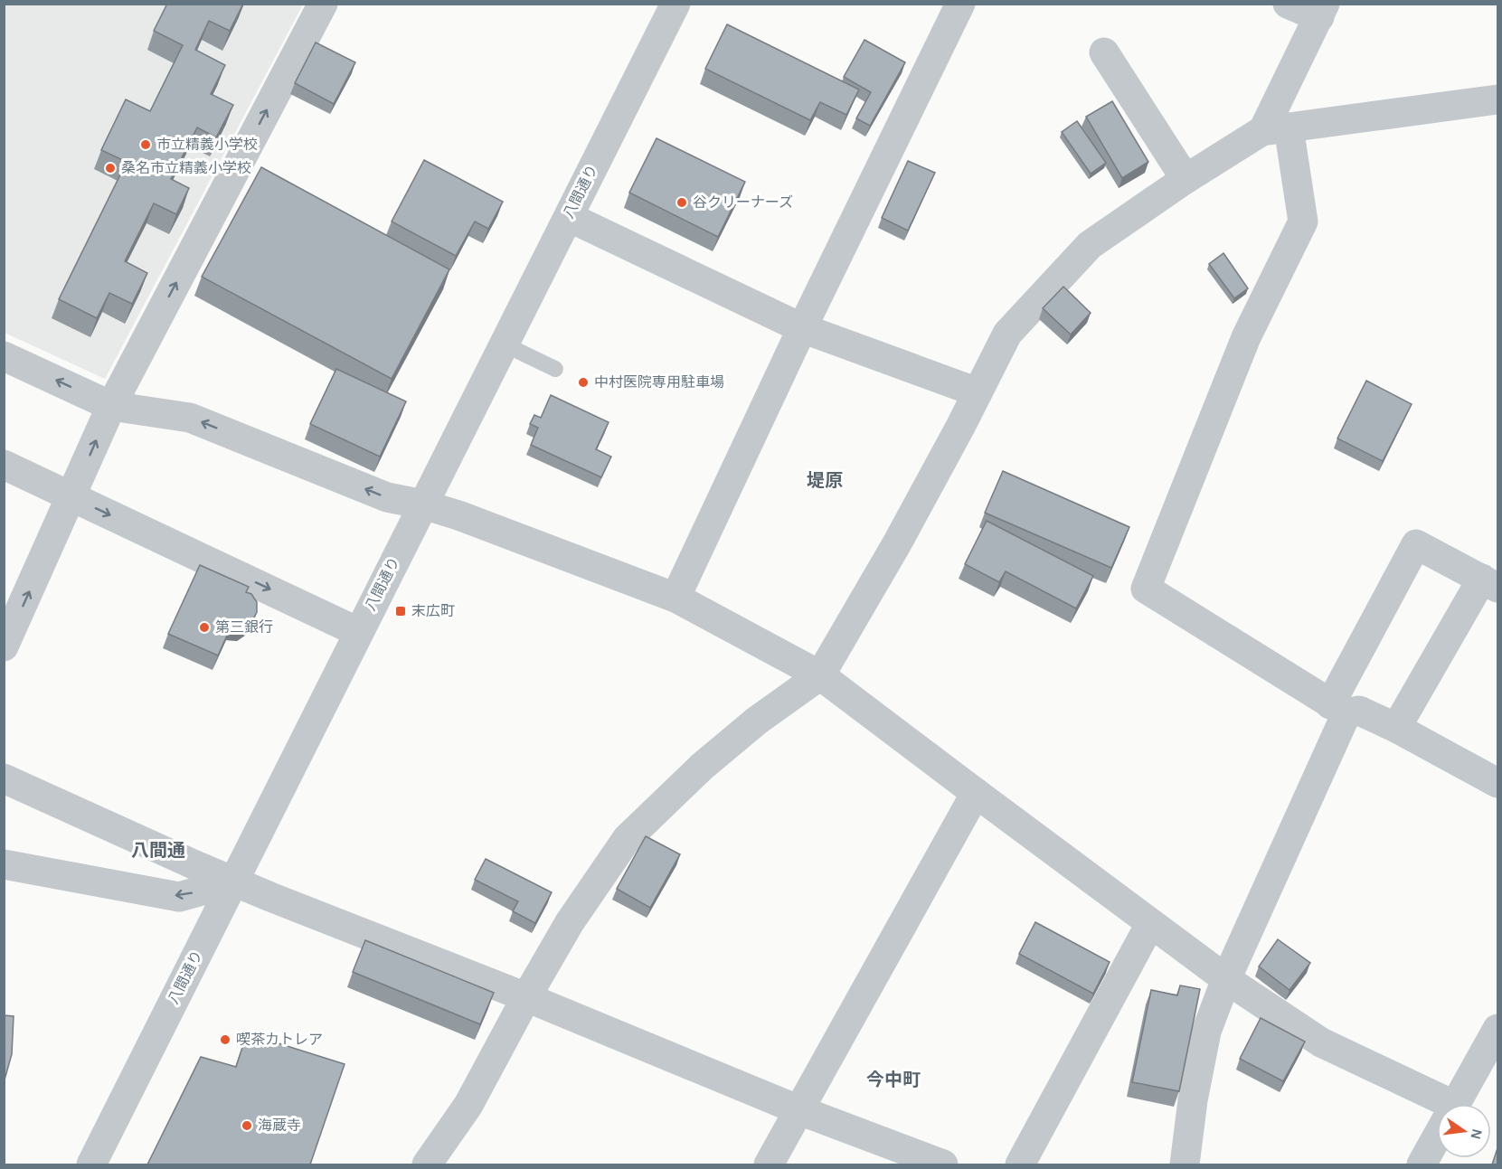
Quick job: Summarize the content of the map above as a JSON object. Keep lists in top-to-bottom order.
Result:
{
  "streets": {
    "street": ["八間通り"]
  },
  "districts": ["堤原", "八間通", "今中町"],
  "places": {
    "other": [
      "市立精義小学校",
      "桑名市立精義小学校",
      "谷クリーナーズ",
      "中村医院専用駐車場",
      "第三銀行",
      "喫茶カトレア",
      "海蔵寺"
    ],
    "transit": ["末広町"]
  },
  "north": "right"
}
